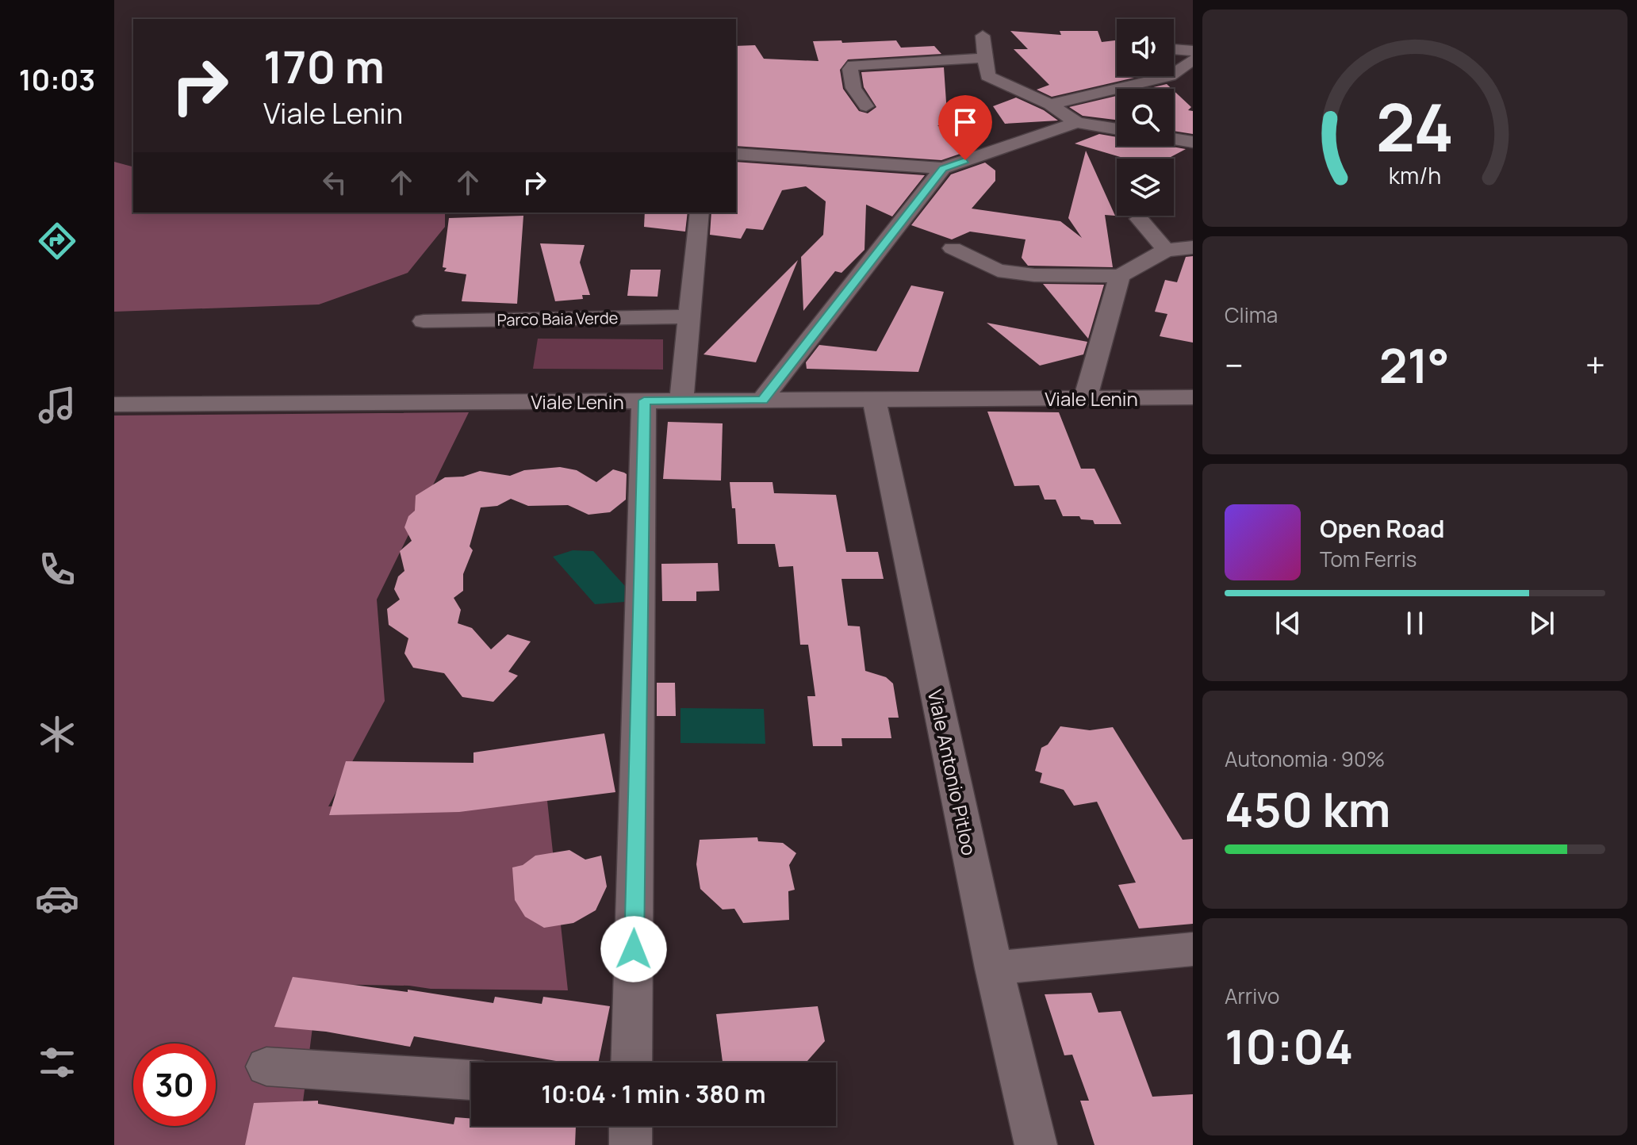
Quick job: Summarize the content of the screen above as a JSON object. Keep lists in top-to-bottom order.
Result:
{
  "streets": {
    "street": ["Parco Baia Verde", "Viale Lenin", "Viale Antonio Pitloo"]
  },
  "crossings": [
    ["Viale Lenin", "Viale Antonio Pitloo"]
  ],
  "page": {
    "tabs": "10:03",
    "turn": ["170 m", "Viale Lenin"],
    "tile": [
      "Clima",
      ["Autonomia · 90%", "450 km"],
      ["Arrivo", "10:04"]
    ],
    "heat": ["−", "21°", "+"],
    "song": ["Open Road", "Tom Ferris"],
    "limit": "30",
    "trip": "10:04 · 1 min · 380 m",
    "gauge": ["24", "km/h"]
  }
}
